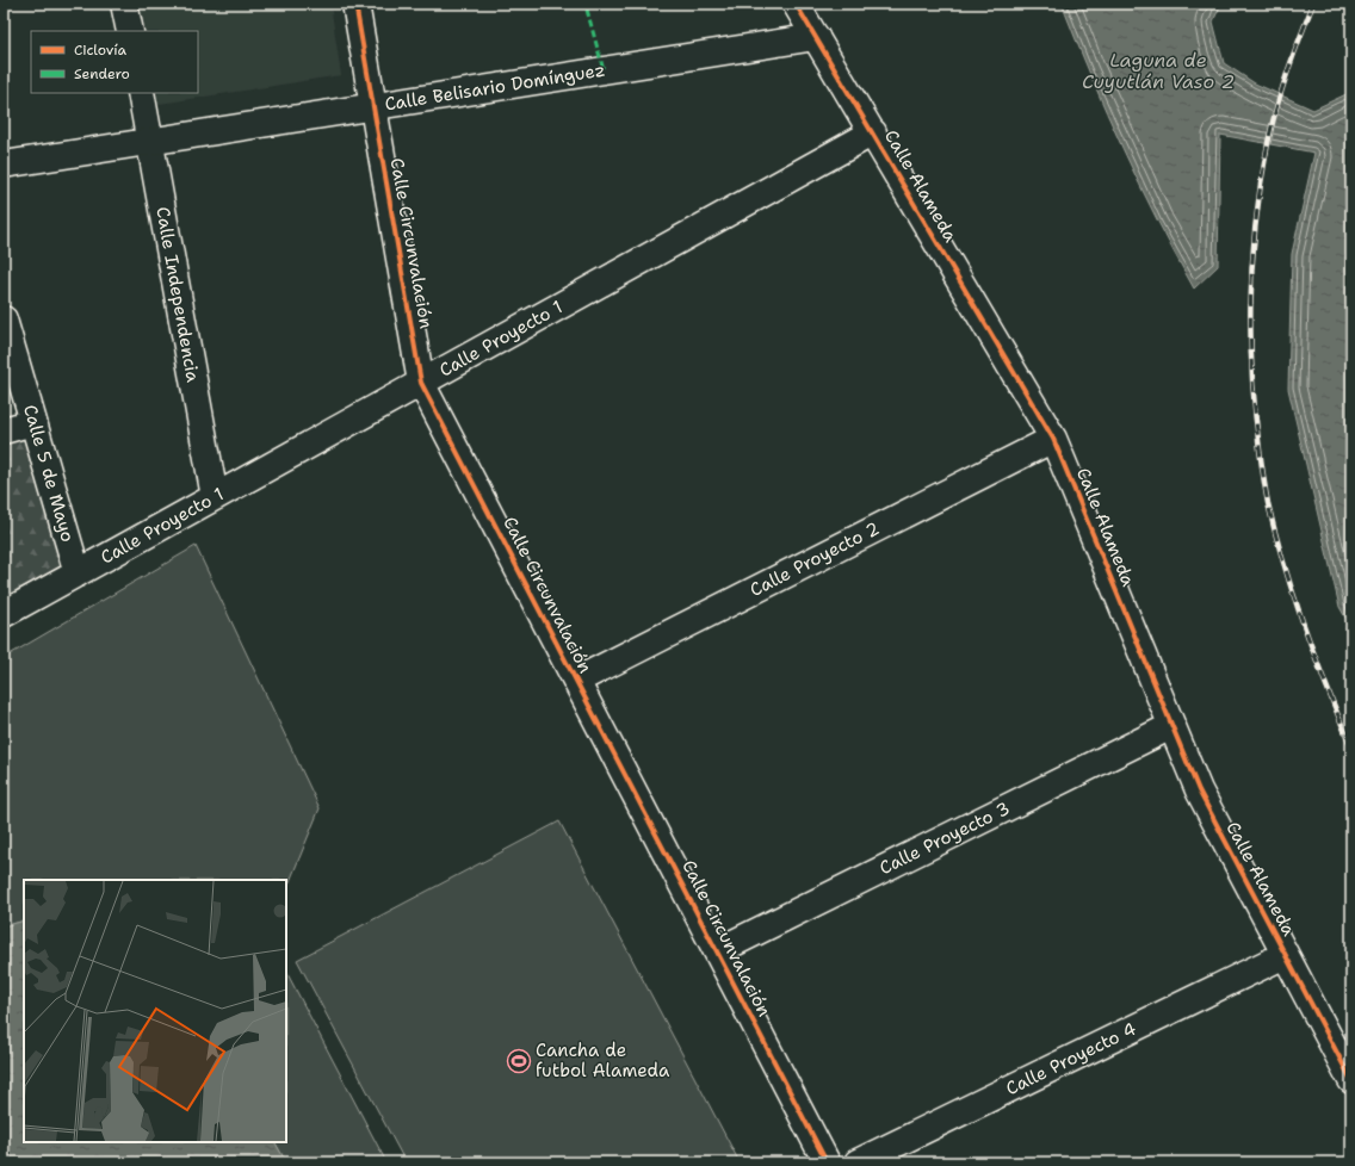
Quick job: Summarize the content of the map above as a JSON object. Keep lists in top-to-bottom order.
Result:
{
  "streets": {
    "street": [
      "Calle Belisario Domínguez",
      "Calle Alameda",
      "Calle Circunvalación",
      "Calle Independencia",
      "Calle Proyecto 1",
      "Calle 5 de Mayo",
      "Calle Proyecto 2",
      "Calle Proyecto 3",
      "Calle Proyecto 4"
    ]
  },
  "crossings": [
    ["Calle Belisario Domínguez", "Calle Alameda"],
    ["Calle Belisario Domínguez", "Calle Circunvalación"],
    ["Calle Belisario Domínguez", "Calle Independencia"],
    ["Calle Alameda", "Calle Proyecto 1"],
    ["Calle Alameda", "Calle Proyecto 2"],
    ["Calle Alameda", "Calle Proyecto 3"],
    ["Calle Alameda", "Calle Proyecto 4"],
    ["Calle Circunvalación", "Calle Proyecto 1"],
    ["Calle Circunvalación", "Calle Proyecto 2"],
    ["Calle Circunvalación", "Calle Proyecto 3"],
    ["Calle Independencia", "Calle Proyecto 1"],
    ["Calle Proyecto 1", "Calle 5 de Mayo"]
  ],
  "water": ["Laguna de Cuyutlán Vaso 2"],
  "places": {
    "sports": ["Cancha de futbol Alameda"]
  },
  "legend": ["Ciclovía", "Sendero"]
}
